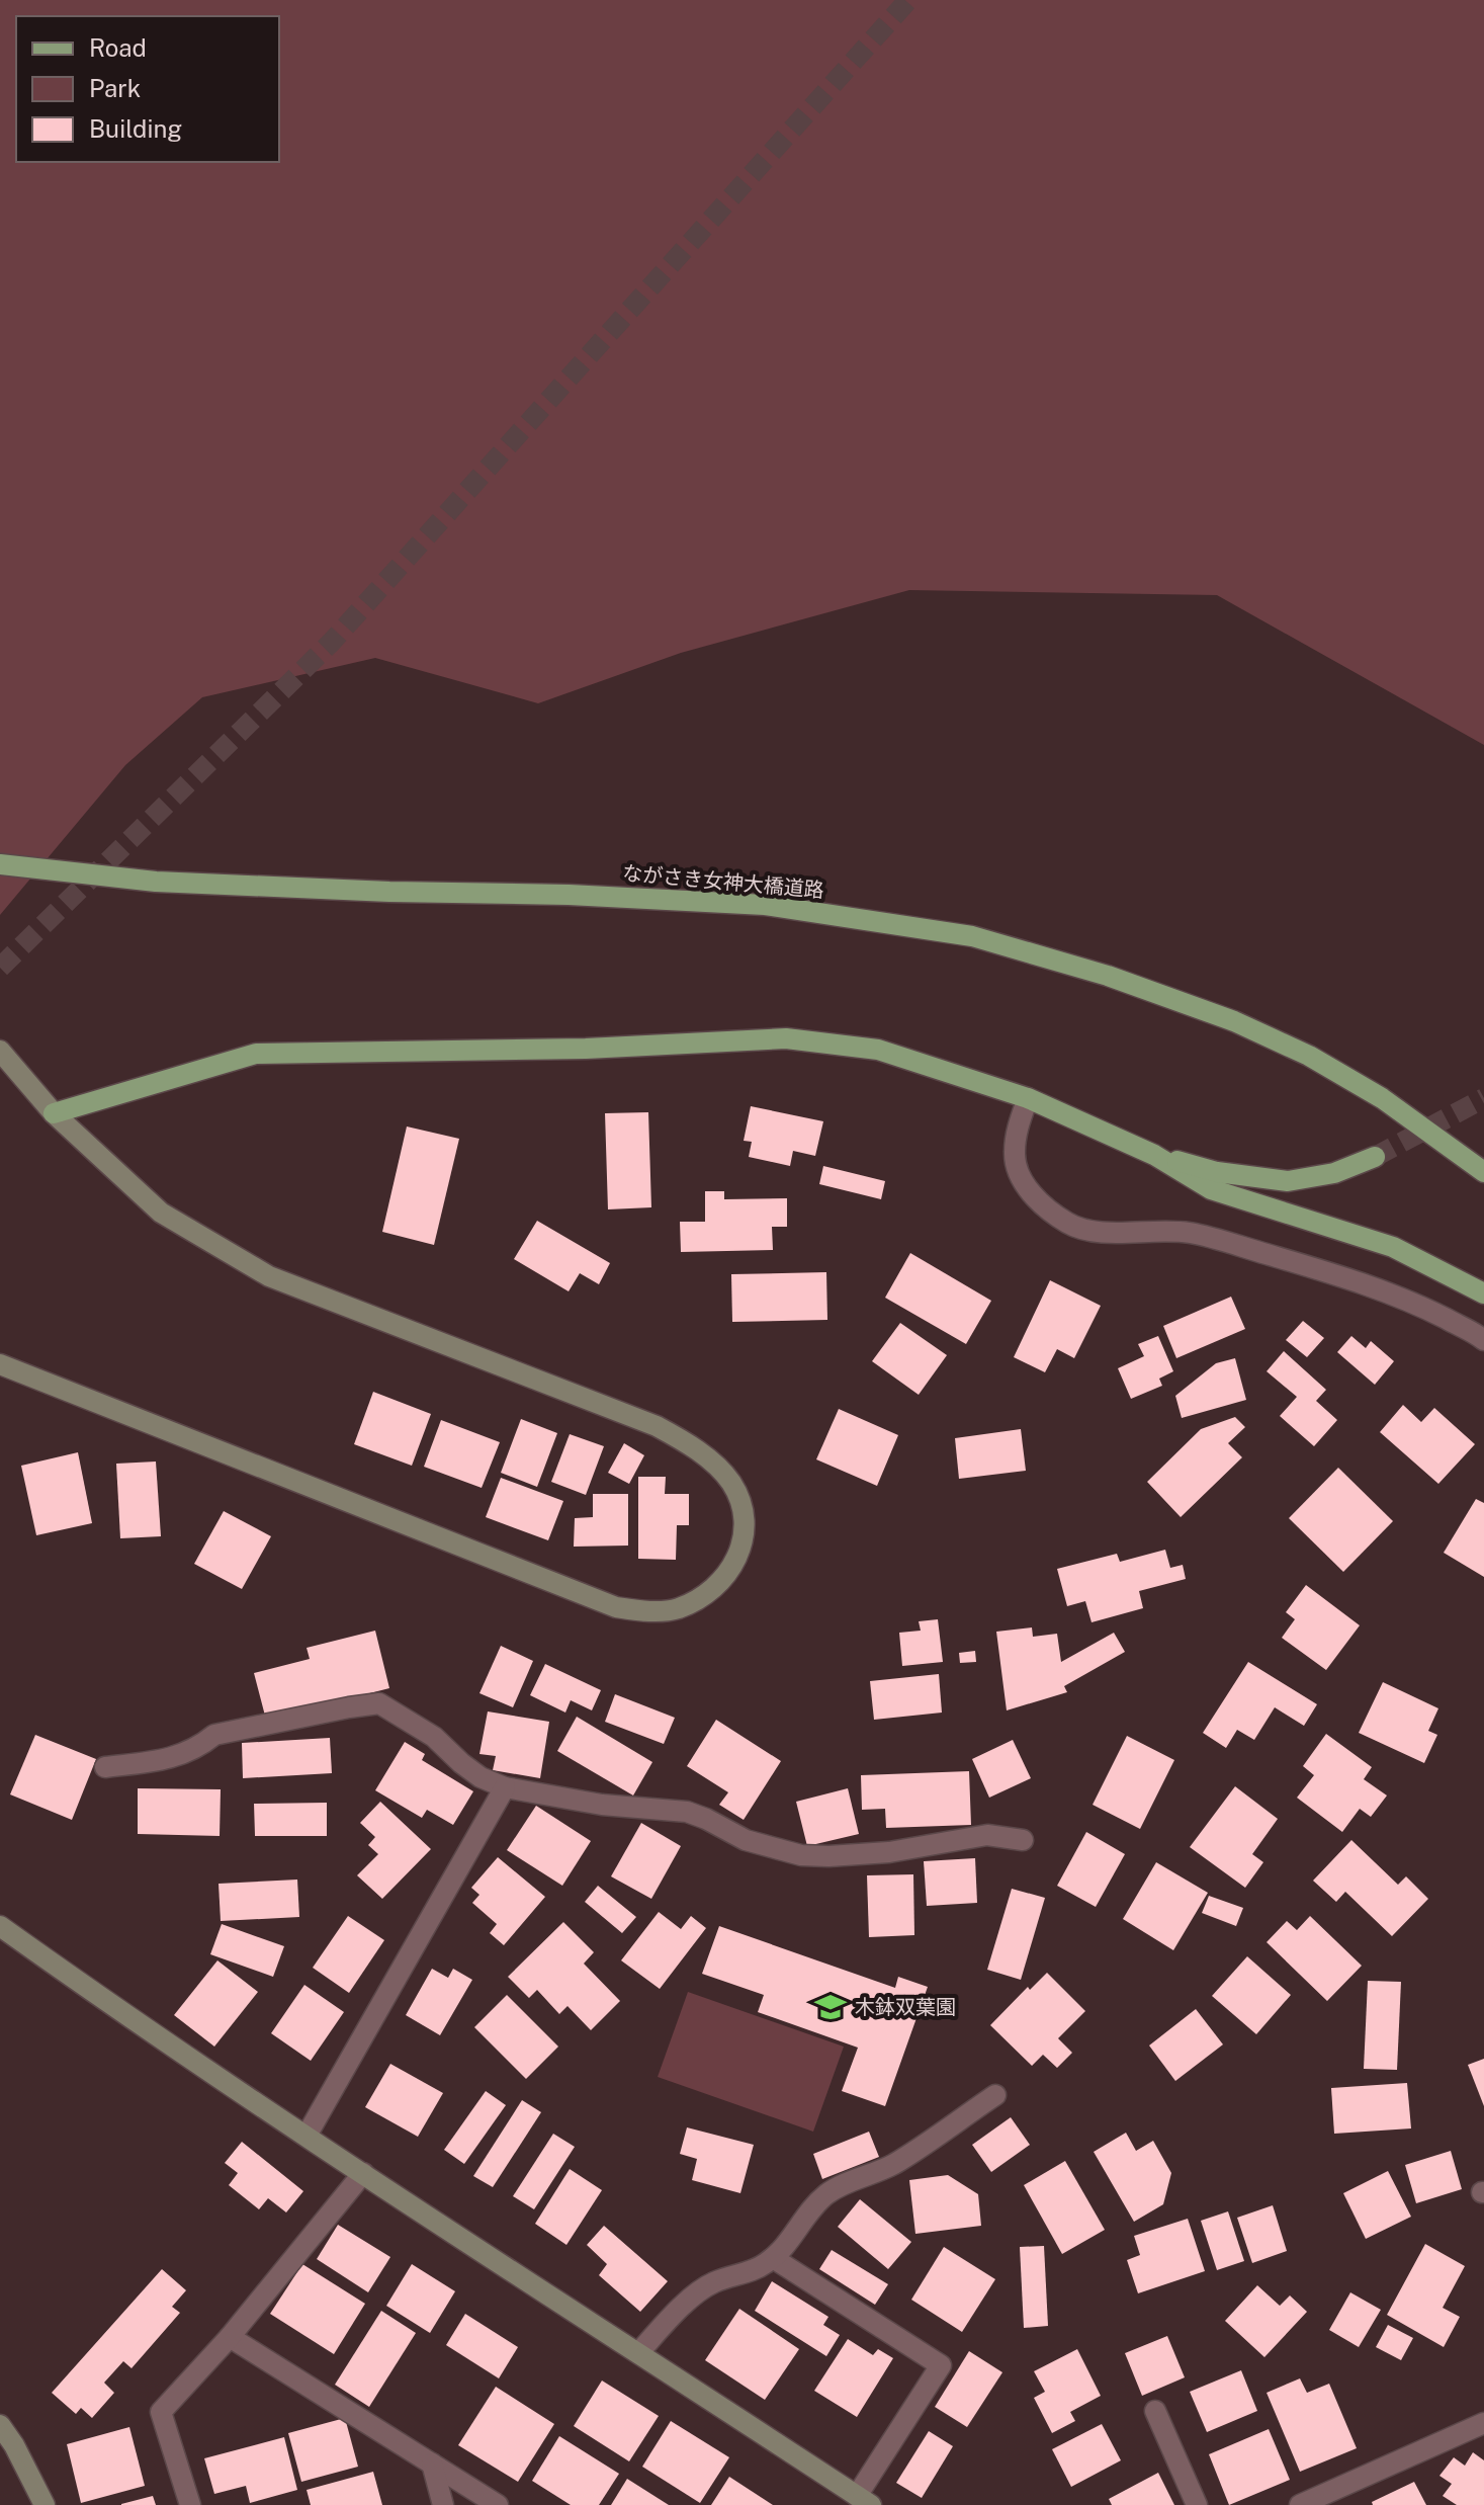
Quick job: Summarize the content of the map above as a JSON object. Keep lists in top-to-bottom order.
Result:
{
  "streets": {
    "main road": ["ながさき女神大橋道路"]
  },
  "places": {
    "school or university": ["木鉢双葉園"]
  },
  "legend": ["Road", "Park", "Building"]
}
